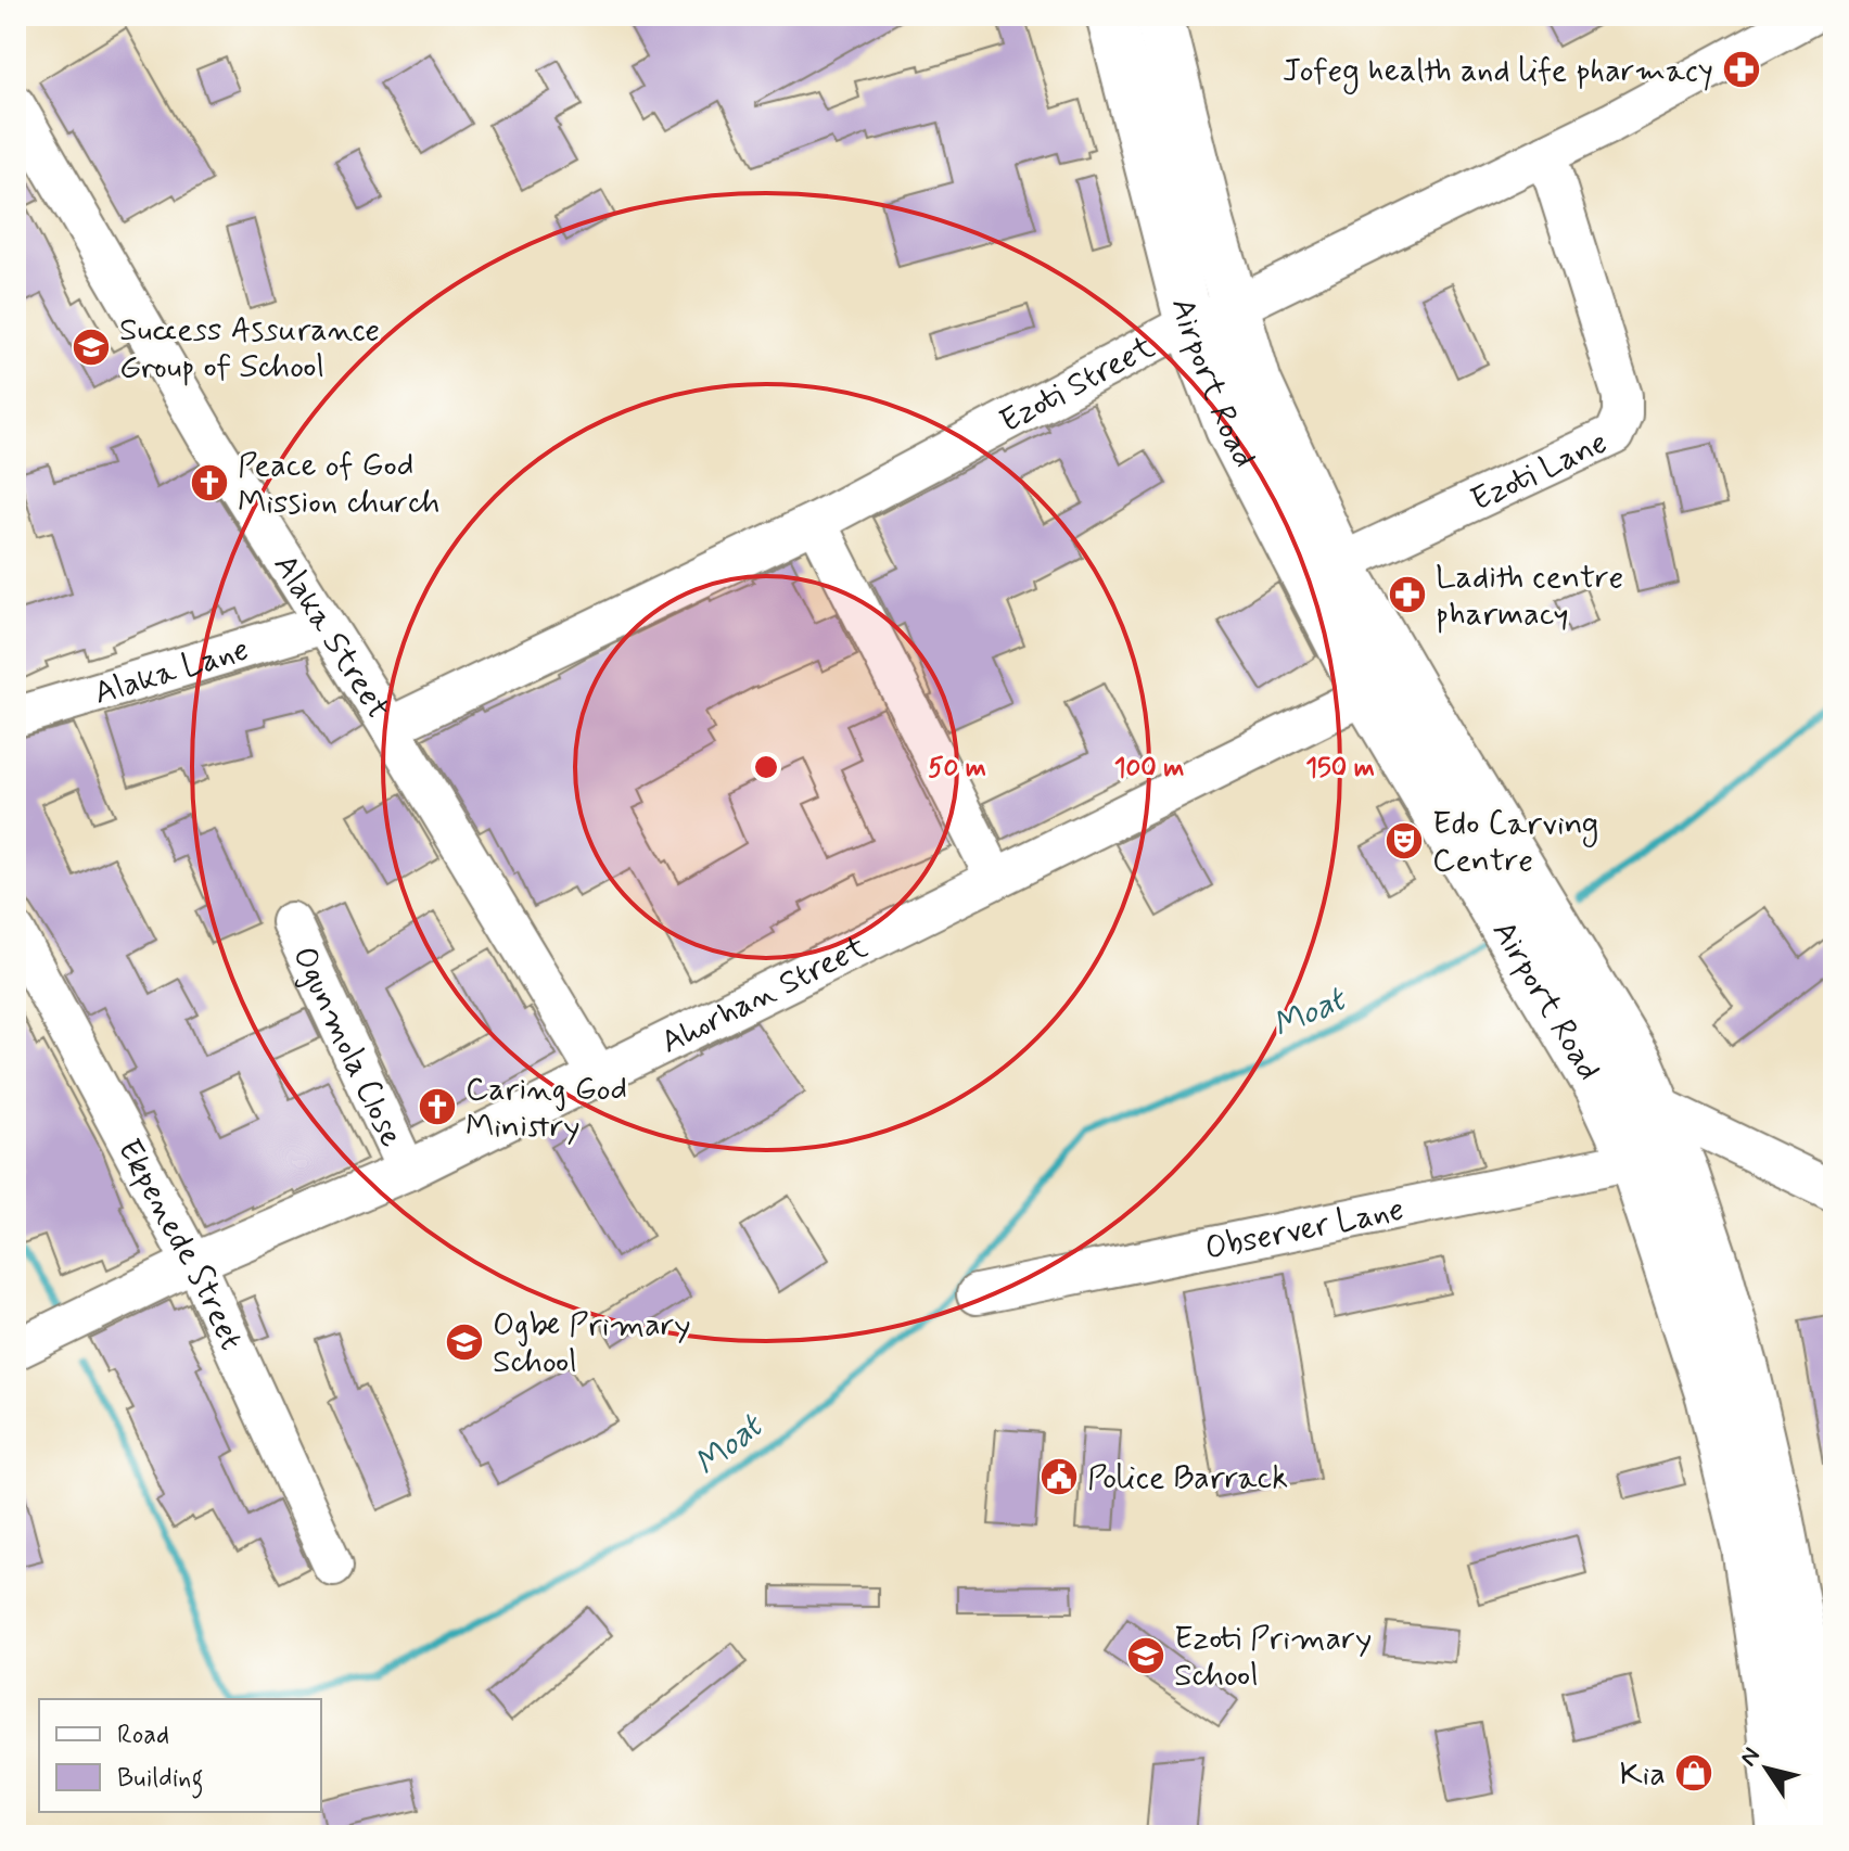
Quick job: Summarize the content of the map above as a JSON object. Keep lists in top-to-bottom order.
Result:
{
  "streets": {
    "main road": ["Airport Road"],
    "street": [
      "Ezoti Street",
      "Ezoti Lane",
      "Alaka Street",
      "Alaka Lane",
      "Ahorhan Street",
      "Ogunmola Close",
      "Observer Lane",
      "Ekpenede Street"
    ]
  },
  "crossings": [
    ["Airport Road", "Ezoti Street"],
    ["Airport Road", "Ezoti Lane"],
    ["Airport Road", "Ahorhan Street"],
    ["Airport Road", "Observer Lane"],
    ["Ezoti Street", "Ezoti Lane"],
    ["Ezoti Street", "Alaka Street"],
    ["Alaka Street", "Alaka Lane"],
    ["Alaka Street", "Ahorhan Street"],
    ["Ahorhan Street", "Ogunmola Close"],
    ["Ahorhan Street", "Ekpenede Street"]
  ],
  "water": ["Moat"],
  "places": {
    "pharmacy": ["Jofeg health and life pharmacy", "Ladith centre pharmacy"],
    "school or university": ["Success Assurance Group of School", "Ogbe Primary School", "Ezoti Primary School"],
    "church": ["Peace of God Mission church", "Caring God Ministry"],
    "theatre": ["Edo Carving Centre"],
    "public building": ["Police Barrack"],
    "shop": ["Kia"]
  },
  "legend": ["Road", "Building"],
  "north": "top left",
  "rings": ["50 m", "100 m", "150 m"]
}
